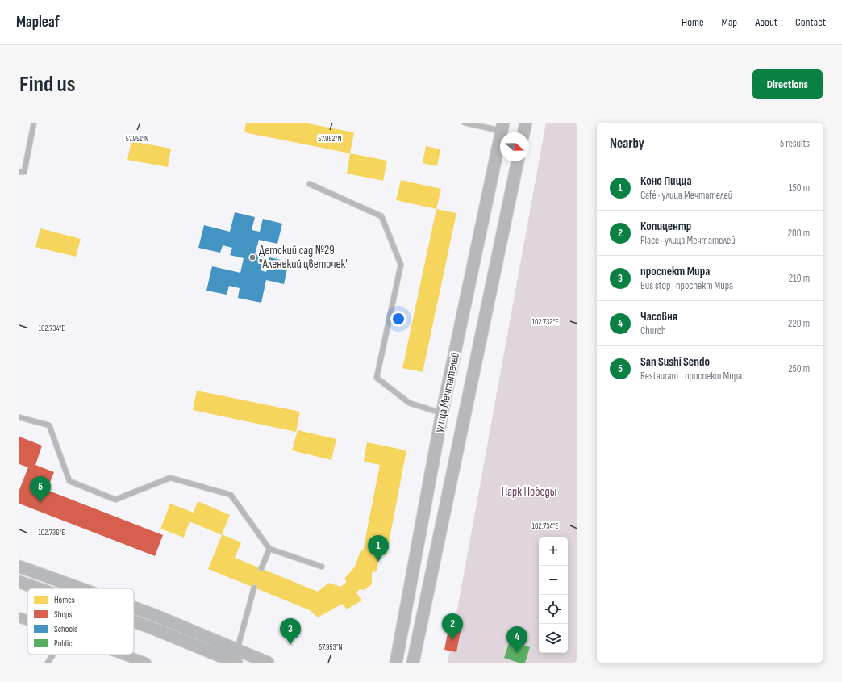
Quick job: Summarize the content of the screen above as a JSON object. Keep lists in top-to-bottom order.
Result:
{
  "streets": {
    "street": ["улица Мечтателей"]
  },
  "parks": ["Парк Победы"],
  "places": ["Детский сад №29 \"Аленький цветочек\""],
  "legend": [
    "Homes",
    "Shops",
    "Schools",
    "Public"
  ],
  "north": "right",
  "page": {
    "header": "Mapleaf",
    "nav": [
      "Home",
      "Map",
      "About",
      "Contact"
    ],
    "buttons": "Directions",
    "title": "Find us",
    "heading": ["Nearby", "5 results"],
    "list": [
      {
        "mark": "1",
        "name": "Коно Пицца",
        "note": "Café · улица Мечтателей",
        "value": "150 m"
      },
      {
        "mark": "2",
        "name": "Копицентр",
        "note": "Place · улица Мечтателей",
        "value": "200 m"
      },
      {
        "mark": "3",
        "name": "проспект Мира",
        "note": "Bus stop · проспект Мира",
        "value": "210 m"
      },
      {
        "mark": "4",
        "name": "Часовня",
        "note": "Church",
        "value": "220 m"
      },
      {
        "mark": "5",
        "name": "San Sushi Sendo",
        "note": "Restaurant · проспект Мира",
        "value": "250 m"
      }
    ],
    "pins": [
      "5",
      "1",
      "2",
      "3",
      "4"
    ],
    "map_buttons": ["+", "−"]
  },
  "coordinates": [
    "57.951°N",
    "57.952°N",
    "102.732°E",
    "102.734°E",
    "102.736°E",
    "57.953°N"
  ]
}
